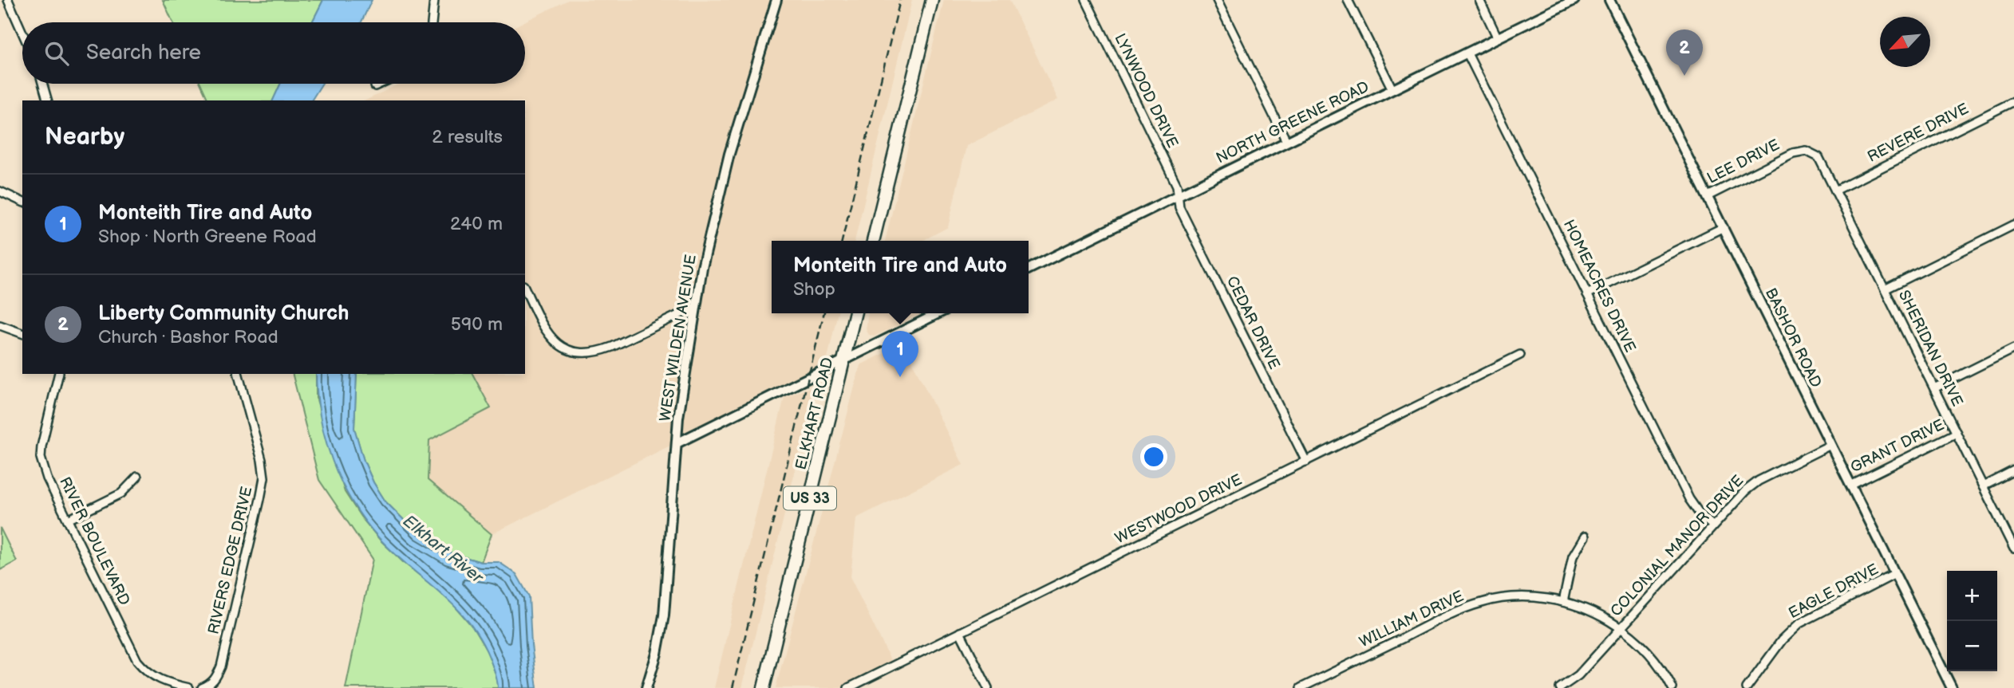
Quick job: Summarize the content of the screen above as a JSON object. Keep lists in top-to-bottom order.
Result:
{
  "streets": {
    "highway": ["ELKHART ROAD", "US 33"],
    "street": [
      "LYNWOOD DRIVE",
      "NORTH GREENE ROAD",
      "REVERE DRIVE",
      "LEE DRIVE",
      "HOMEACRES DRIVE",
      "CEDAR DRIVE",
      "WEST WILDEN AVENUE",
      "BASHOR ROAD",
      "SHERIDAN DRIVE",
      "GRANT DRIVE",
      "WESTWOOD DRIVE",
      "RIVER BOULEVARD",
      "COLONIAL MANOR DRIVE",
      "RIVERS EDGE DRIVE",
      "EAGLE DRIVE",
      "WILLIAM DRIVE"
    ]
  },
  "crossings": [
    ["LYNWOOD DRIVE", "NORTH GREENE ROAD"],
    ["LYNWOOD DRIVE", "CEDAR DRIVE"],
    ["NORTH GREENE ROAD", "HOMEACRES DRIVE"],
    ["NORTH GREENE ROAD", "CEDAR DRIVE"],
    ["REVERE DRIVE", "SHERIDAN DRIVE"],
    ["LEE DRIVE", "BASHOR ROAD"],
    ["LEE DRIVE", "SHERIDAN DRIVE"],
    ["HOMEACRES DRIVE", "COLONIAL MANOR DRIVE"],
    ["CEDAR DRIVE", "WESTWOOD DRIVE"],
    ["BASHOR ROAD", "GRANT DRIVE"],
    ["BASHOR ROAD", "COLONIAL MANOR DRIVE"],
    ["BASHOR ROAD", "EAGLE DRIVE"],
    ["SHERIDAN DRIVE", "GRANT DRIVE"],
    ["COLONIAL MANOR DRIVE", "WILLIAM DRIVE"]
  ],
  "water": ["Elkhart River"],
  "north": "bottom left",
  "page": {
    "search": "Search here",
    "pins": ["2", "1"],
    "heading": ["Nearby", "2 results"],
    "list": [
      {
        "mark": "1",
        "name": "Monteith Tire and Auto",
        "note": "Shop · North Greene Road",
        "value": "240 m"
      },
      {
        "mark": "2",
        "name": "Liberty Community Church",
        "note": "Church · Bashor Road",
        "value": "590 m"
      }
    ],
    "popup": ["Monteith Tire and Auto", "Shop"],
    "map_buttons": ["+", "−"]
  }
}
